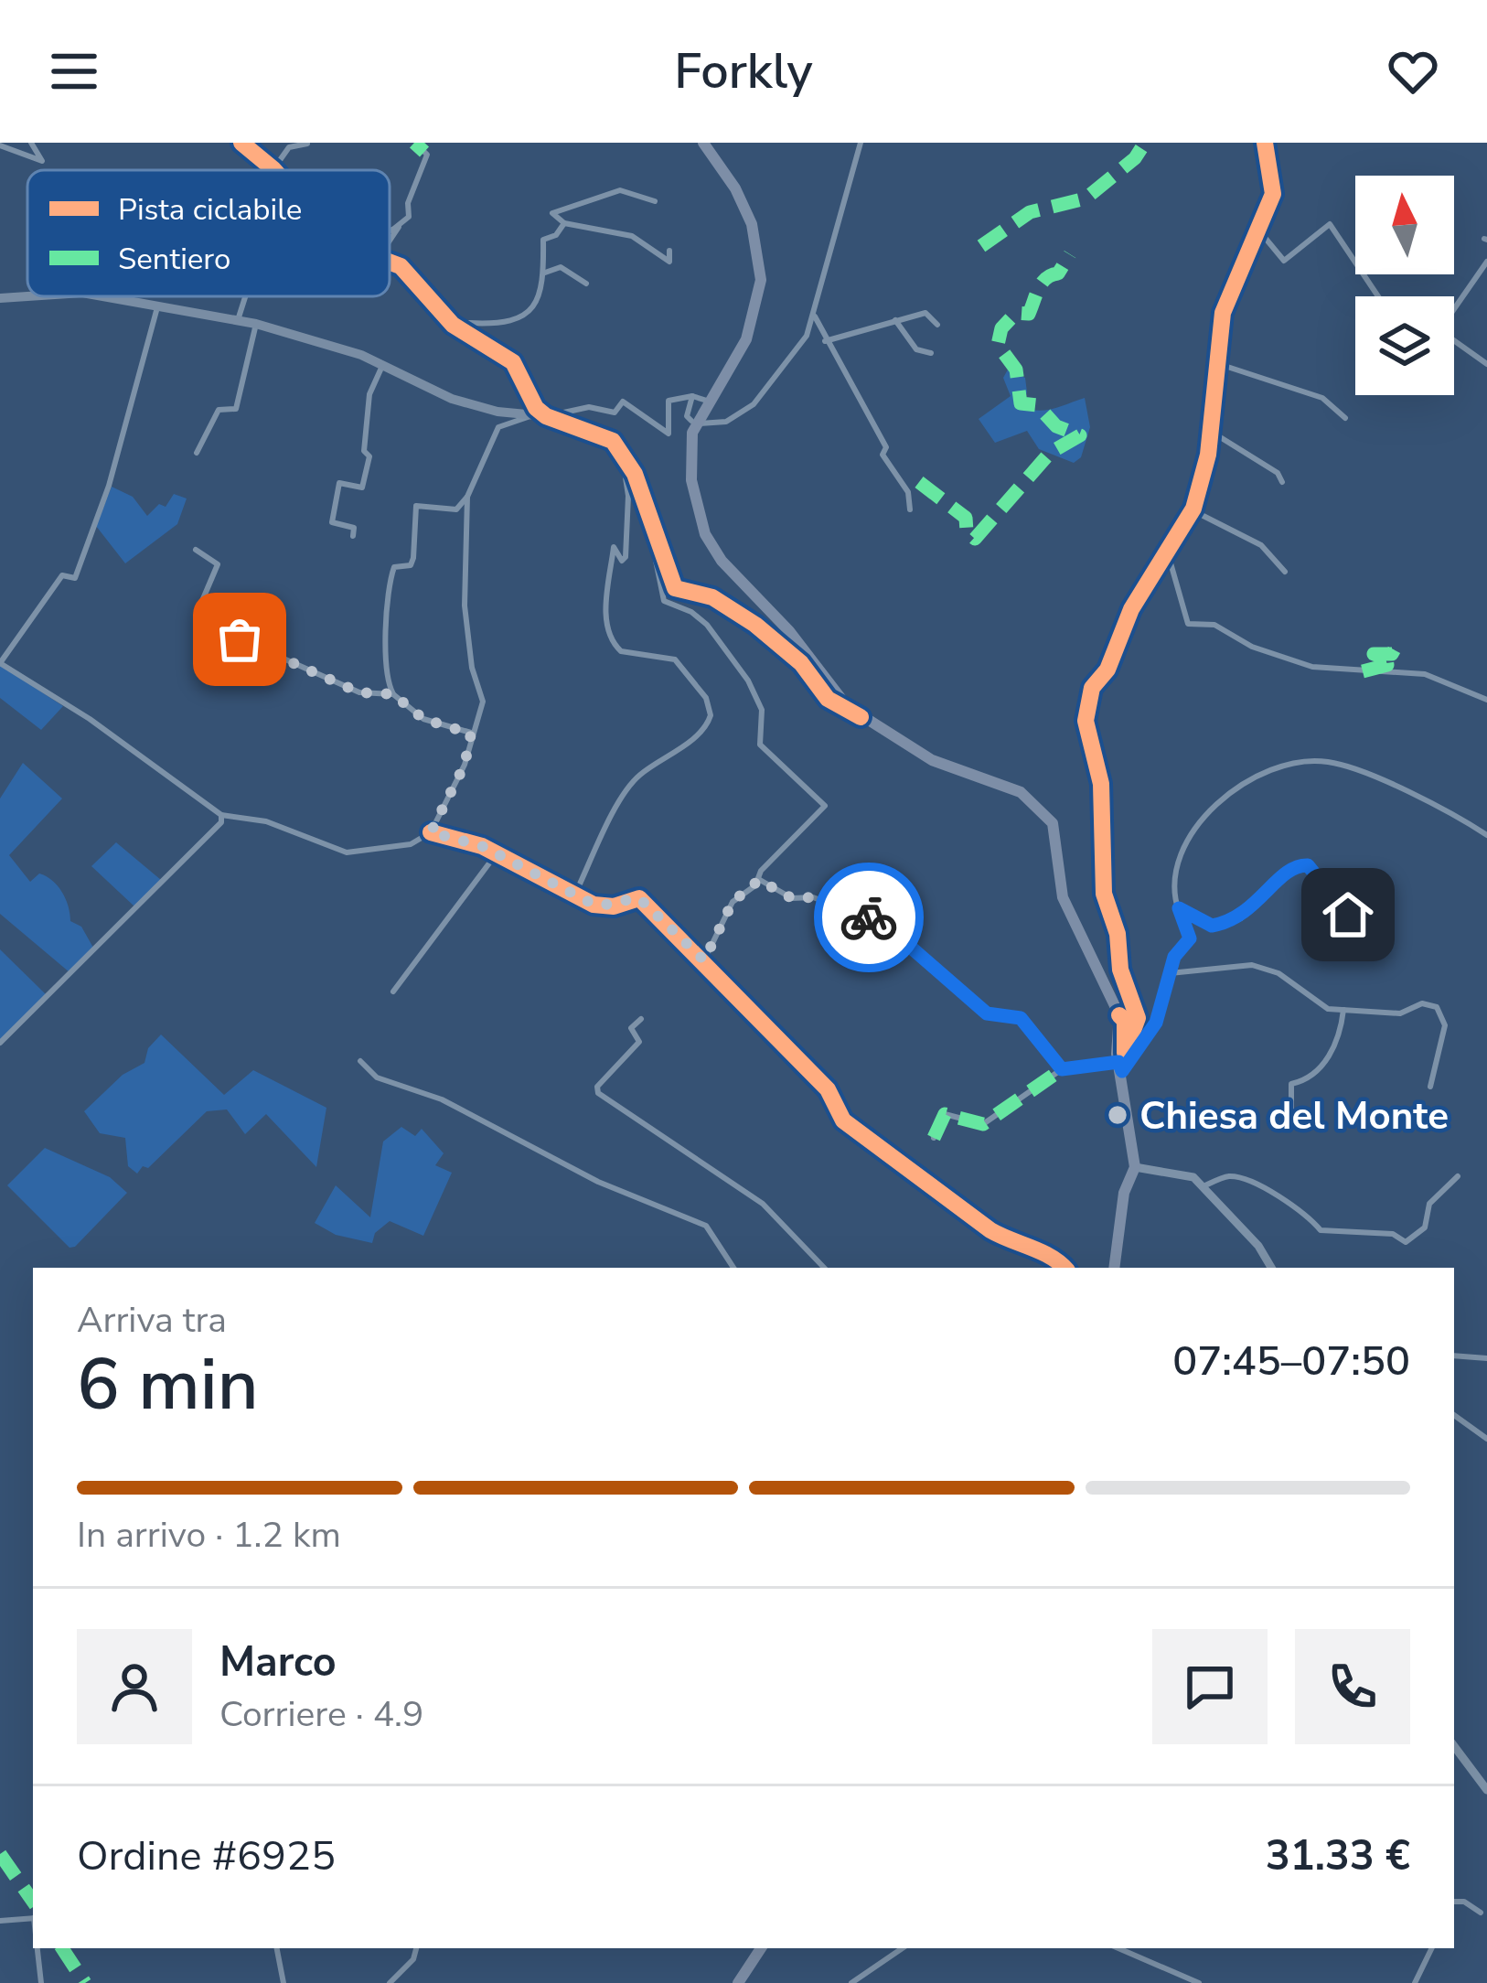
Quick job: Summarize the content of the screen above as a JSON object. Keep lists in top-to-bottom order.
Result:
{
  "places": ["Chiesa del Monte"],
  "legend": ["Pista ciclabile", "Sentiero"],
  "north": "top",
  "page": {
    "header": "Forkly",
    "heading": ["6 min", "Arriva tra", "07:45–07:50"],
    "panel": [
      "Marco",
      "Corriere · 4.9",
      "Ordine #6925",
      "31.33 €"
    ],
    "bar": "In arrivo · 1.2 km"
  }
}
